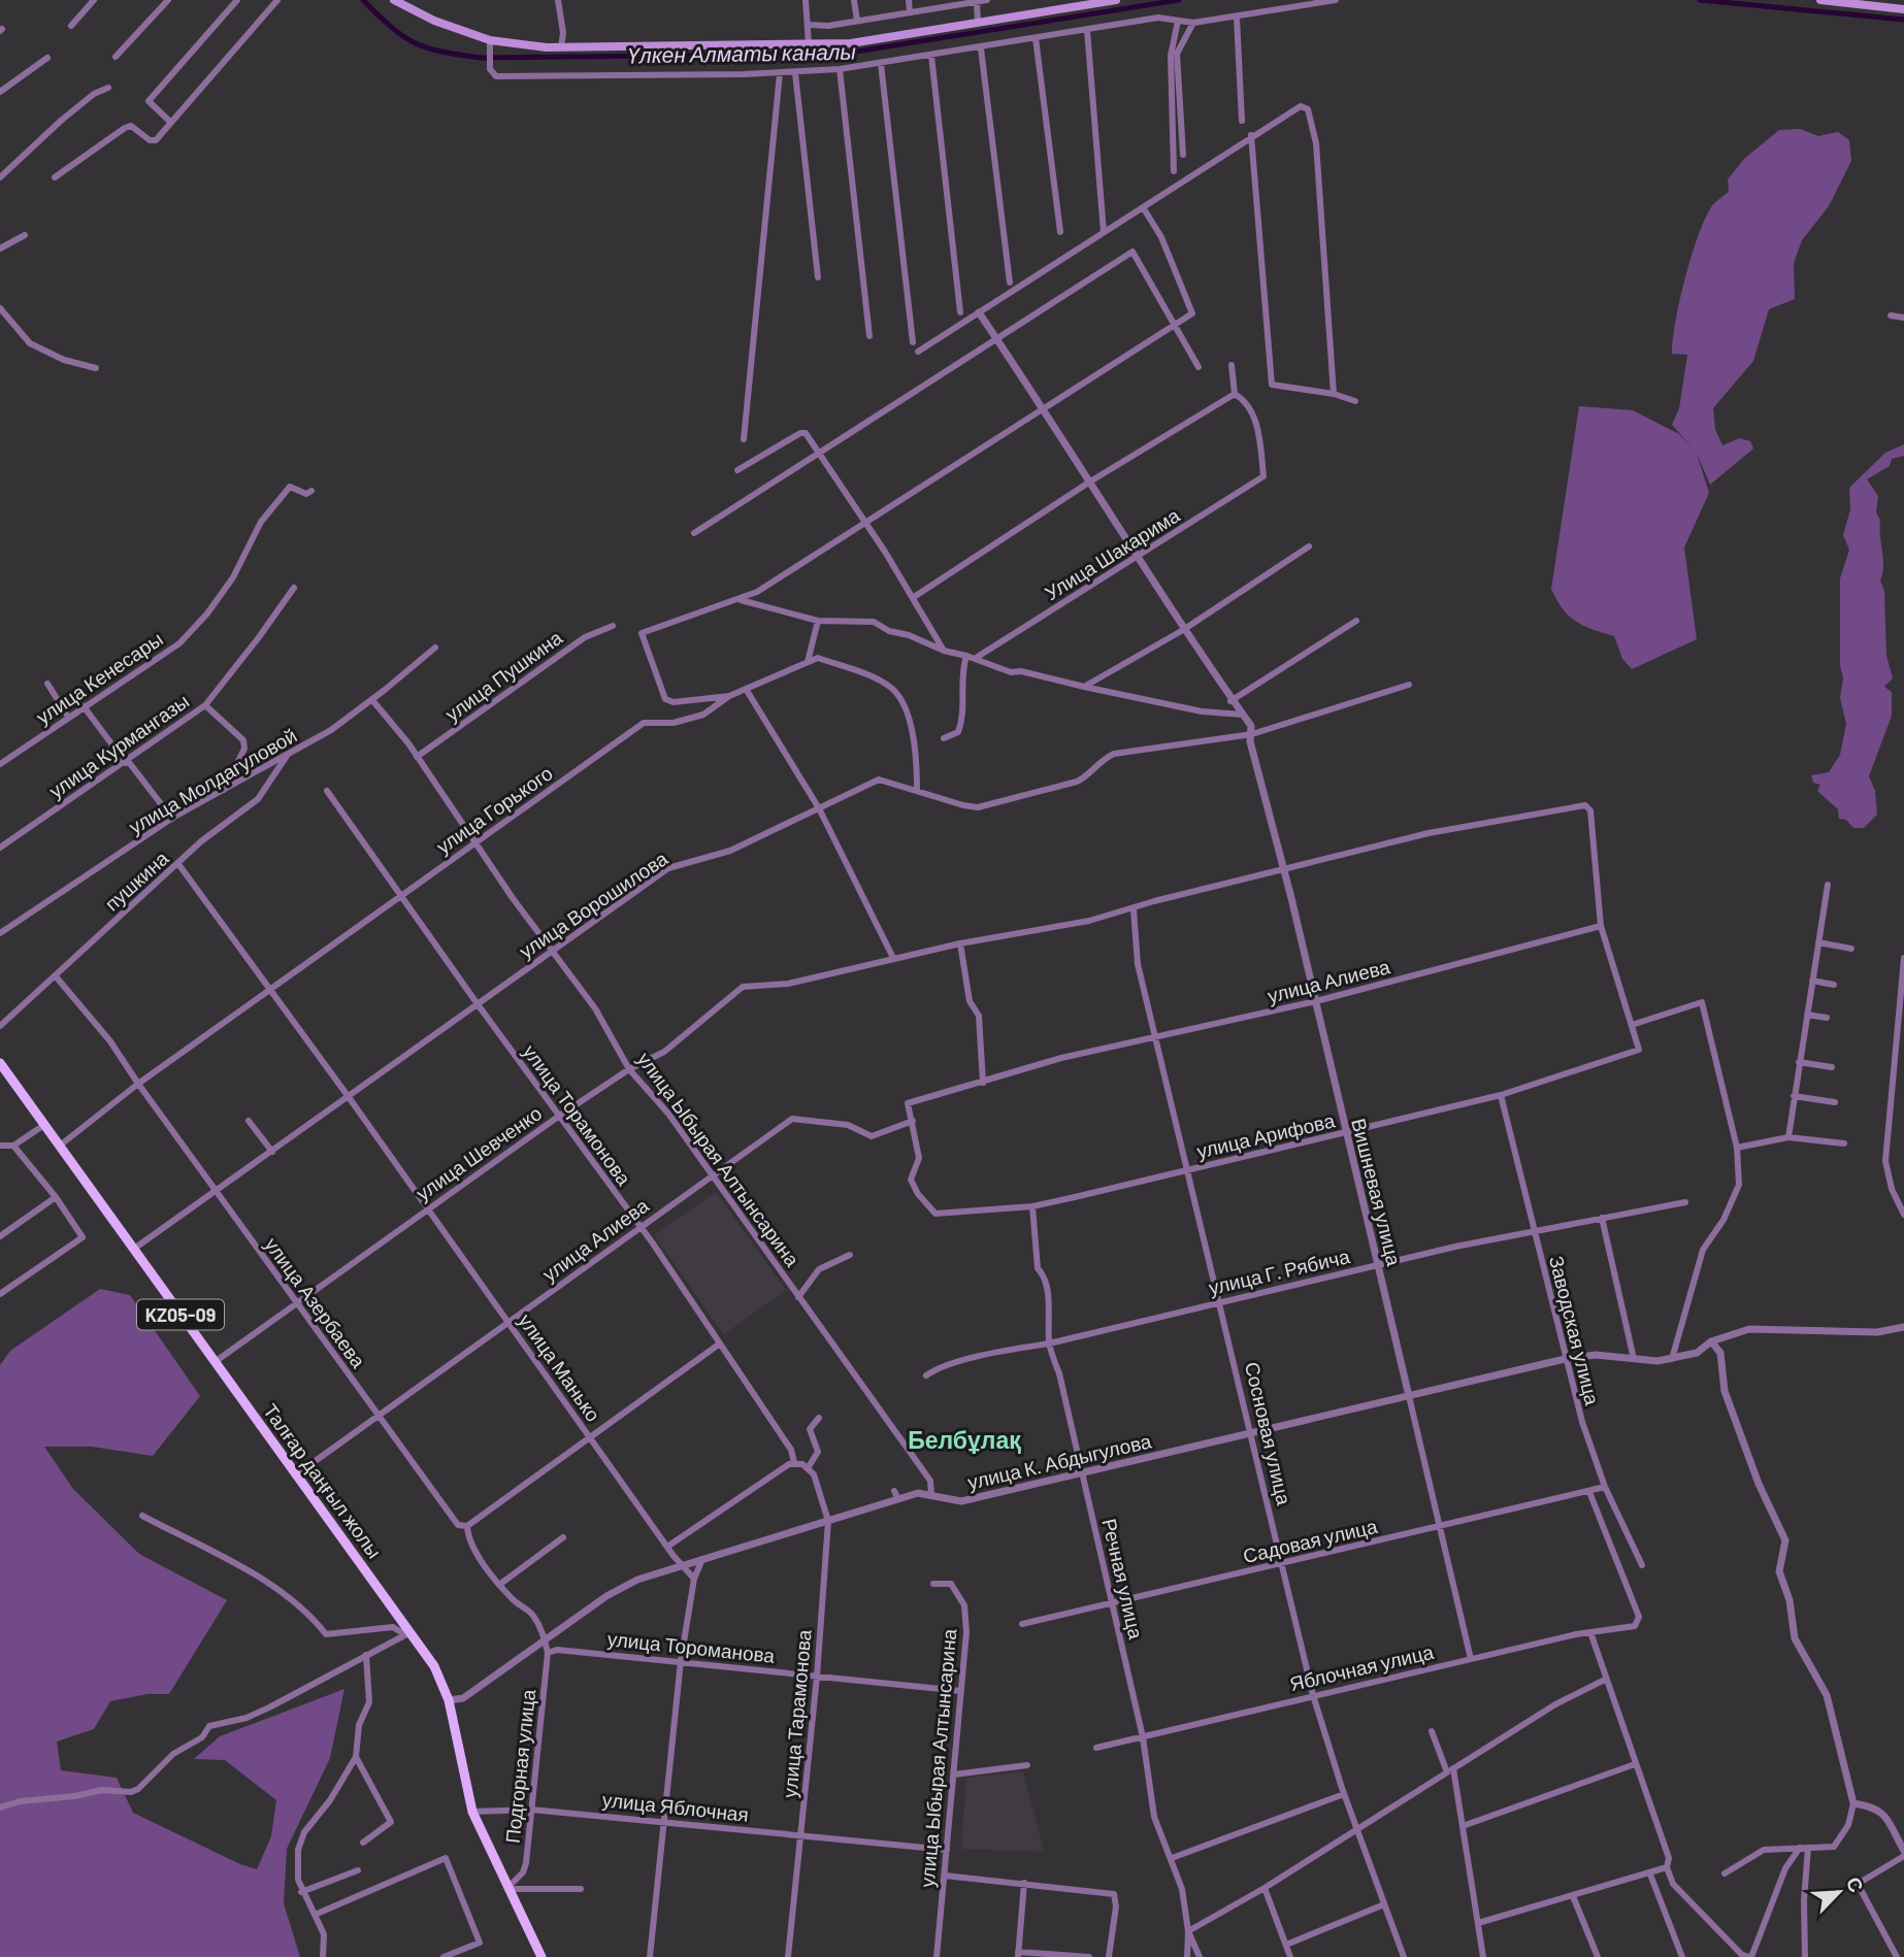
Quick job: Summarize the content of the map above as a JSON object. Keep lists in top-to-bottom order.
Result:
{
  "streets": {
    "main road": ["KZ05-09", "Талғар даңғыл жолы"],
    "street": [
      "Улица Шакарима",
      "улица Пушкина",
      "улица Кенесары",
      "улица Курмангазы",
      "улица Молдагуловой",
      "улица Горького",
      "пушкина",
      "улица Ворошилова",
      "улица Алиева",
      "улица Торамонова",
      "улица Арифова",
      "улица Шевченко",
      "улица Ыбырая Алтынсарина",
      "Вишневая улица",
      "улица Г. Рябича",
      "улица Азербаева",
      "Заводская улица",
      "улица Манько",
      "Сосновая улица",
      "улица К. Абдыгулова",
      "Садовая улица",
      "Речная улица",
      "улица Тороманова",
      "Яблочная улица",
      "улица Тарамонова",
      "Подгорная улица",
      "улица Яблочная"
    ]
  },
  "crossings": [
    ["Улица Шакарима", "Вишневая улица"],
    ["улица Пушкина", "улица Ыбырая Алтынсарина"],
    ["улица Молдагуловой", "пушкина"],
    ["улица Молдагуловой", "улица Ыбырая Алтынсарина"],
    ["улица Горького", "улица Торамонова"],
    ["улица Горького", "улица Ыбырая Алтынсарина"],
    ["улица Горького", "улица Азербаева"],
    ["улица Горького", "улица Манько"],
    ["улица Горького", "Талғар даңғыл жолы"],
    ["пушкина", "улица Азербаева"],
    ["пушкина", "улица Манько"],
    ["улица Ворошилова", "улица Торамонова"],
    ["улица Ворошилова", "улица Ыбырая Алтынсарина"],
    ["улица Ворошилова", "Вишневая улица"],
    ["улица Ворошилова", "улица Азербаева"],
    ["улица Ворошилова", "улица Манько"],
    ["улица Ворошилова", "Талғар даңғыл жолы"],
    ["улица Алиева", "улица Торамонова"],
    ["улица Алиева", "улица Арифова"],
    ["улица Алиева", "улица Шевченко"],
    ["улица Алиева", "улица Ыбырая Алтынсарина"],
    ["улица Алиева", "Вишневая улица"],
    ["улица Алиева", "улица Азербаева"],
    ["улица Алиева", "улица Манько"],
    ["улица Алиева", "Сосновая улица"],
    ["улица Алиева", "Талғар даңғыл жолы"],
    ["улица Торамонова", "улица Шевченко"],
    ["улица Арифова", "Вишневая улица"],
    ["улица Арифова", "Заводская улица"],
    ["улица Арифова", "Сосновая улица"],
    ["улица Арифова", "Речная улица"],
    ["улица Шевченко", "улица Ыбырая Алтынсарина"],
    ["улица Шевченко", "Вишневая улица"],
    ["улица Шевченко", "улица Азербаева"],
    ["улица Шевченко", "улица Манько"],
    ["улица Шевченко", "Сосновая улица"],
    ["улица Шевченко", "Талғар даңғыл жолы"],
    ["улица Ыбырая Алтынсарина", "улица К. Абдыгулова"],
    ["улица Ыбырая Алтынсарина", "улица Тороманова"],
    ["улица Ыбырая Алтынсарина", "улица Яблочная"],
    ["Вишневая улица", "улица Г. Рябича"],
    ["Вишневая улица", "улица К. Абдыгулова"],
    ["Вишневая улица", "Садовая улица"],
    ["Вишневая улица", "Яблочная улица"],
    ["улица Г. Рябича", "Заводская улица"],
    ["улица Г. Рябича", "Сосновая улица"],
    ["улица Г. Рябича", "Речная улица"],
    ["улица Азербаева", "улица К. Абдыгулова"],
    ["улица Азербаева", "Подгорная улица"],
    ["Заводская улица", "улица К. Абдыгулова"],
    ["Заводская улица", "Садовая улица"],
    ["улица Манько", "улица К. Абдыгулова"],
    ["Сосновая улица", "улица К. Абдыгулова"],
    ["Сосновая улица", "Садовая улица"],
    ["Сосновая улица", "Яблочная улица"],
    ["улица К. Абдыгулова", "Талғар даңғыл жолы"],
    ["улица К. Абдыгулова", "Речная улица"],
    ["улица К. Абдыгулова", "улица Тарамонова"],
    ["улица К. Абдыгулова", "Подгорная улица"],
    ["Талғар даңғыл жолы", "Подгорная улица"],
    ["Талғар даңғыл жолы", "улица Яблочная"],
    ["Садовая улица", "Речная улица"],
    ["Садовая улица", "Яблочная улица"],
    ["Речная улица", "Яблочная улица"],
    ["улица Тороманова", "улица Тарамонова"],
    ["улица Тороманова", "Подгорная улица"],
    ["улица Тарамонова", "улица Яблочная"],
    ["Подгорная улица", "улица Яблочная"]
  ],
  "districts": ["Белбұлақ"],
  "water": ["Үлкен Алматы каналы"],
  "north": "top right"
}
